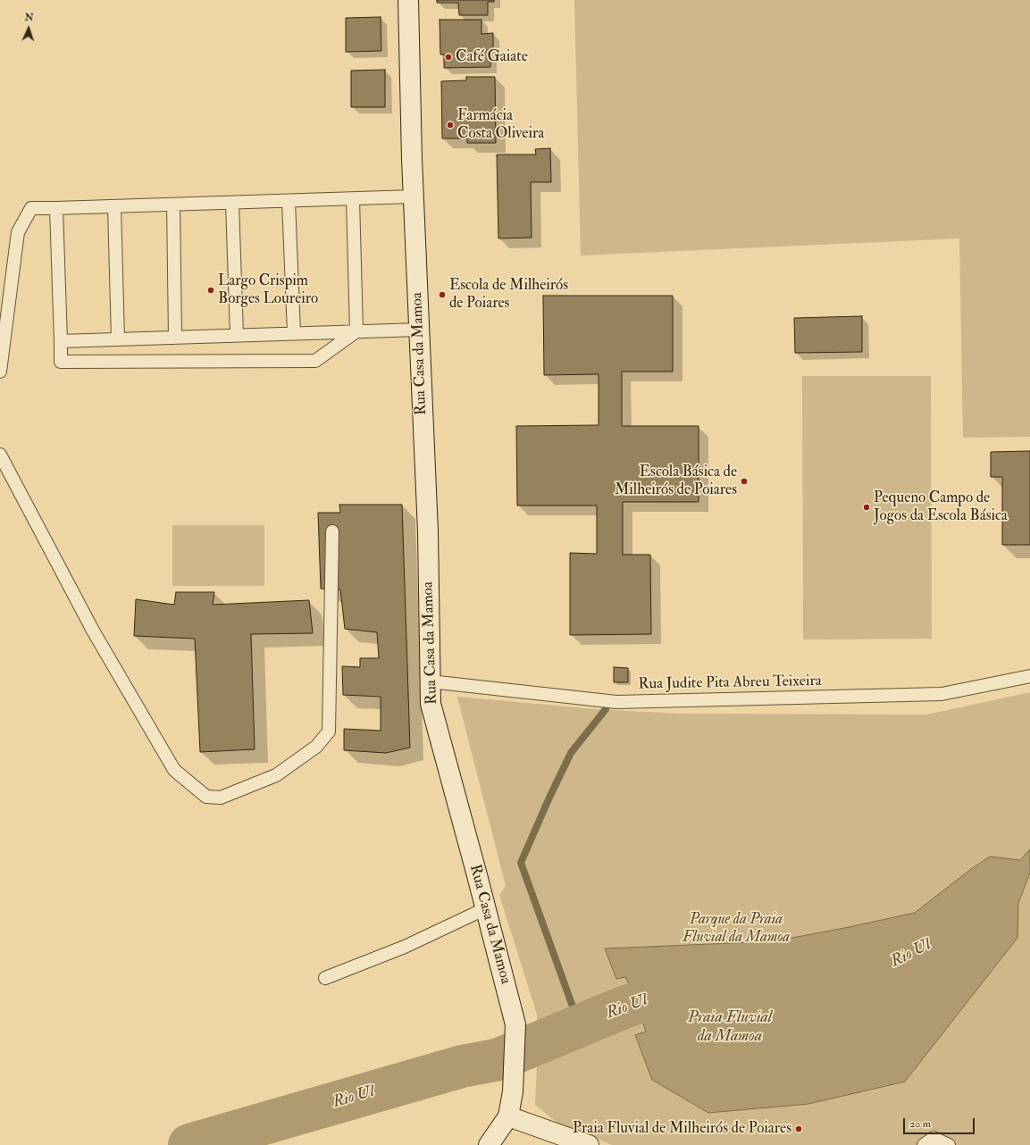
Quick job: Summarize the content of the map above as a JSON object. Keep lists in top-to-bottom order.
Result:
{
  "streets": {
    "street": ["Rua Casa da Mamoa"],
    "lane": ["Rua Judite Pita Abreu Teixeira"]
  },
  "crossings": [
    ["Rua Casa da Mamoa", "Rua Judite Pita Abreu Teixeira"]
  ],
  "water": ["Rio Ul", "Praia Fluvial da Mamoa"],
  "parks": ["Parque da Praia Fluvial da Mamoa"],
  "places": [
    "Café Gaiate",
    "Farmácia Costa Oliveira",
    "Largo Crispim Borges Loureiro",
    "Escola de Milheirós de Poiares",
    "Escola Básica de Milheirós de Poiares",
    "Pequeno Campo de Jogos da Escola Básica",
    "Praia Fluvial de Milheirós de Poiares"
  ],
  "scale_bar": "20 m",
  "north": "top"
}
